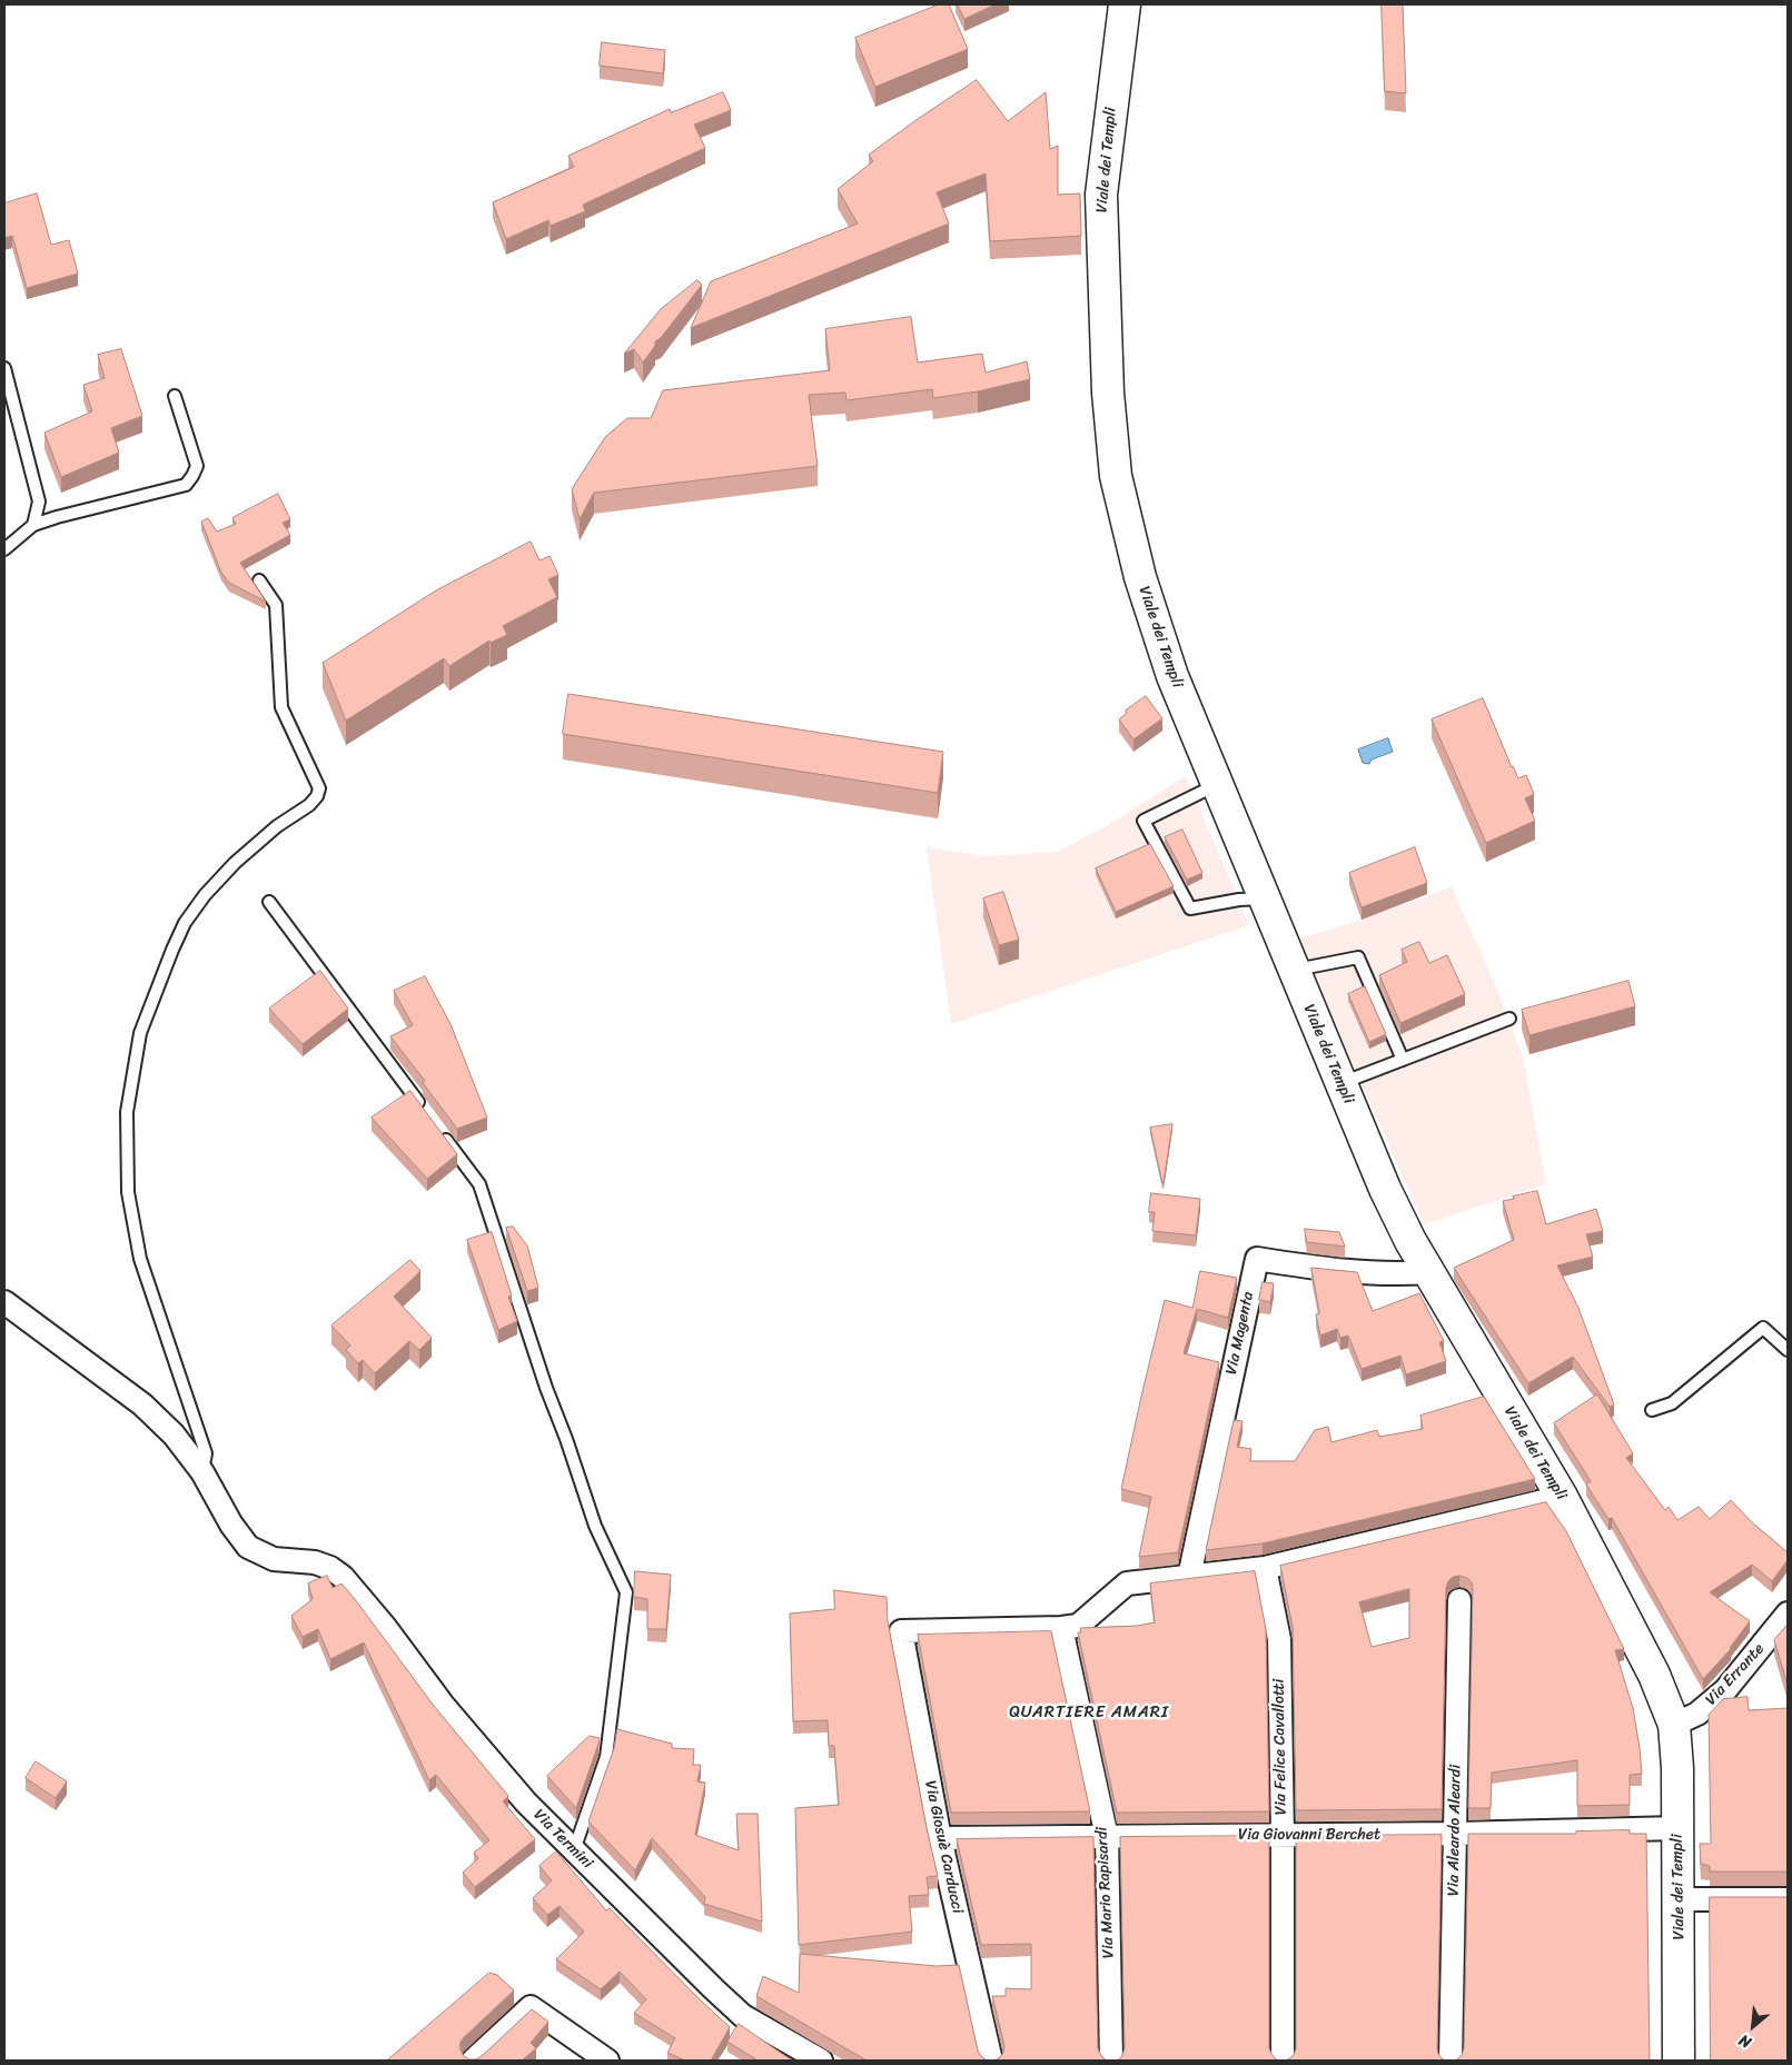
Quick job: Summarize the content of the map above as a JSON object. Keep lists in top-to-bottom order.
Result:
{
  "streets": {
    "main road": ["Viale dei Templi"],
    "street": [
      "Via Magenta",
      "Via Errante",
      "Via Felice Cavallotti",
      "Via Aleardo Aleardi",
      "Via Giovanni Berchet",
      "Via Termini",
      "Via Giosuè Carducci",
      "Via Mario Rapisardi"
    ]
  },
  "crossings": [
    ["Viale dei Templi", "Via Magenta"],
    ["Viale dei Templi", "Via Errante"],
    ["Viale dei Templi", "Via Giovanni Berchet"],
    ["Via Felice Cavallotti", "Via Giovanni Berchet"],
    ["Via Aleardo Aleardi", "Via Giovanni Berchet"],
    ["Via Giovanni Berchet", "Via Giosuè Carducci"],
    ["Via Giovanni Berchet", "Via Mario Rapisardi"],
    ["Via Giosuè Carducci", "Via Mario Rapisardi"]
  ],
  "districts": ["QUARTIERE AMARI"],
  "north": "bottom left"
}
